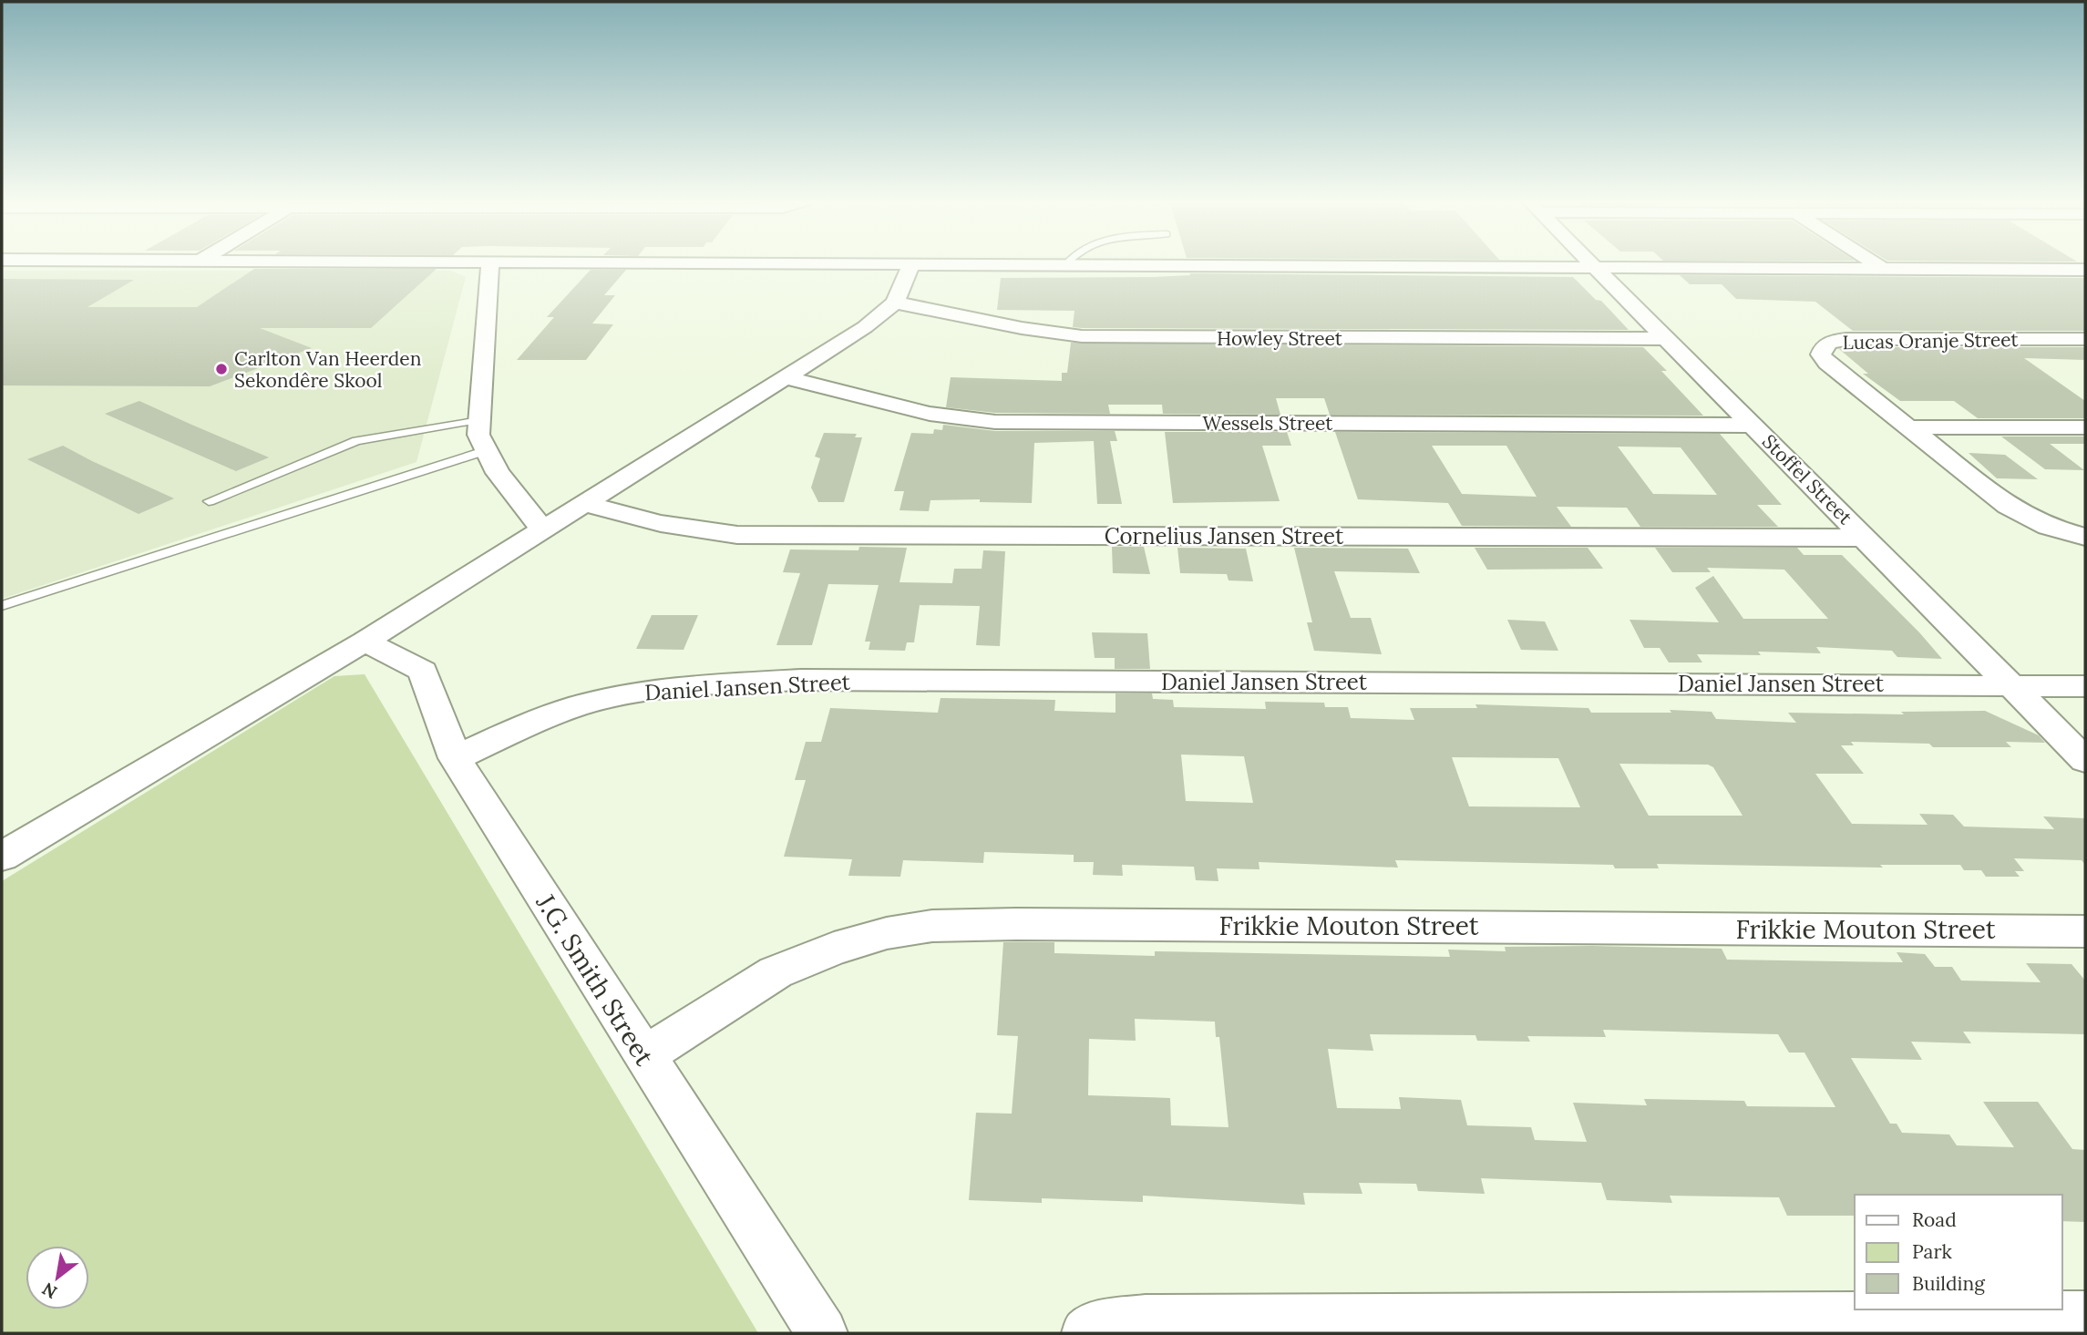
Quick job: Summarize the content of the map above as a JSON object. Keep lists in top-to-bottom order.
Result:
{
  "streets": {
    "street": [
      "Howley Street",
      "Lucas Oranje Street",
      "Wessels Street",
      "Stoffel Street",
      "Cornelius Jansen Street",
      "Daniel Jansen Street",
      "Frikkie Mouton Street",
      "J.G. Smith Street"
    ]
  },
  "crossings": [
    ["Howley Street", "Stoffel Street"],
    ["Wessels Street", "Stoffel Street"],
    ["Stoffel Street", "Cornelius Jansen Street"],
    ["Stoffel Street", "Daniel Jansen Street"],
    ["Daniel Jansen Street", "J.G. Smith Street"],
    ["Frikkie Mouton Street", "J.G. Smith Street"]
  ],
  "places": ["Carlton Van Heerden Sekondêre Skool"],
  "legend": ["Road", "Park", "Building"],
  "north": "bottom left"
}
